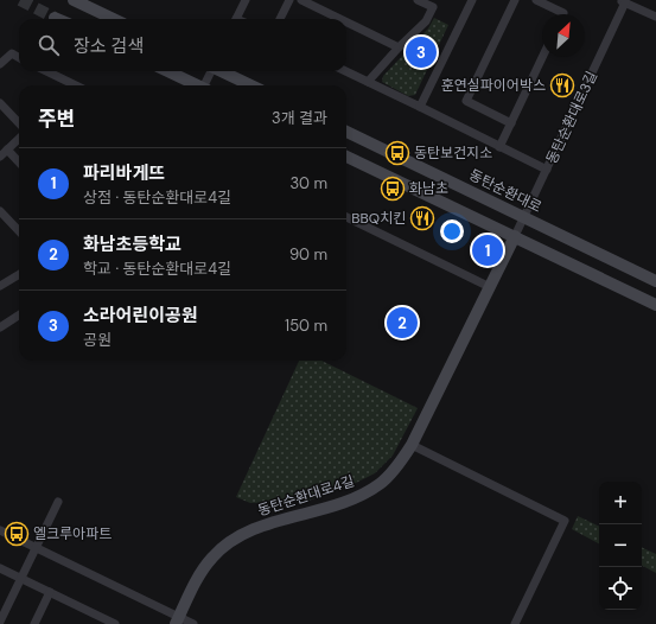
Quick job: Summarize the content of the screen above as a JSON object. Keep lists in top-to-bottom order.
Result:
{
  "streets": {
    "main road": ["동탄순환대로", "동탄순환대로4길"],
    "street": ["동탄순환대로3길"]
  },
  "crossings": [
    ["동탄순환대로3길", "동탄순환대로"],
    ["동탄순환대로3길", "동탄순환대로4길"]
  ],
  "places": {
    "restaurant": ["훈연실파이어박스", "BBQ치킨"],
    "bus stop": ["동탄보건지소", "화남초", "엘크루아파트"]
  },
  "north": "top right",
  "page": {
    "search": "장소 검색",
    "pins": ["3", "1", "2"],
    "heading": ["주변", "3개 결과"],
    "list": [
      {
        "mark": "1",
        "name": "파리바게뜨",
        "note": "상점 · 동탄순환대로4길",
        "value": "30 m"
      },
      {
        "mark": "2",
        "name": "화남초등학교",
        "note": "학교 · 동탄순환대로4길",
        "value": "90 m"
      },
      {
        "mark": "3",
        "name": "소라어린이공원",
        "note": "공원",
        "value": "150 m"
      }
    ],
    "map_buttons": ["+", "−"]
  }
}
